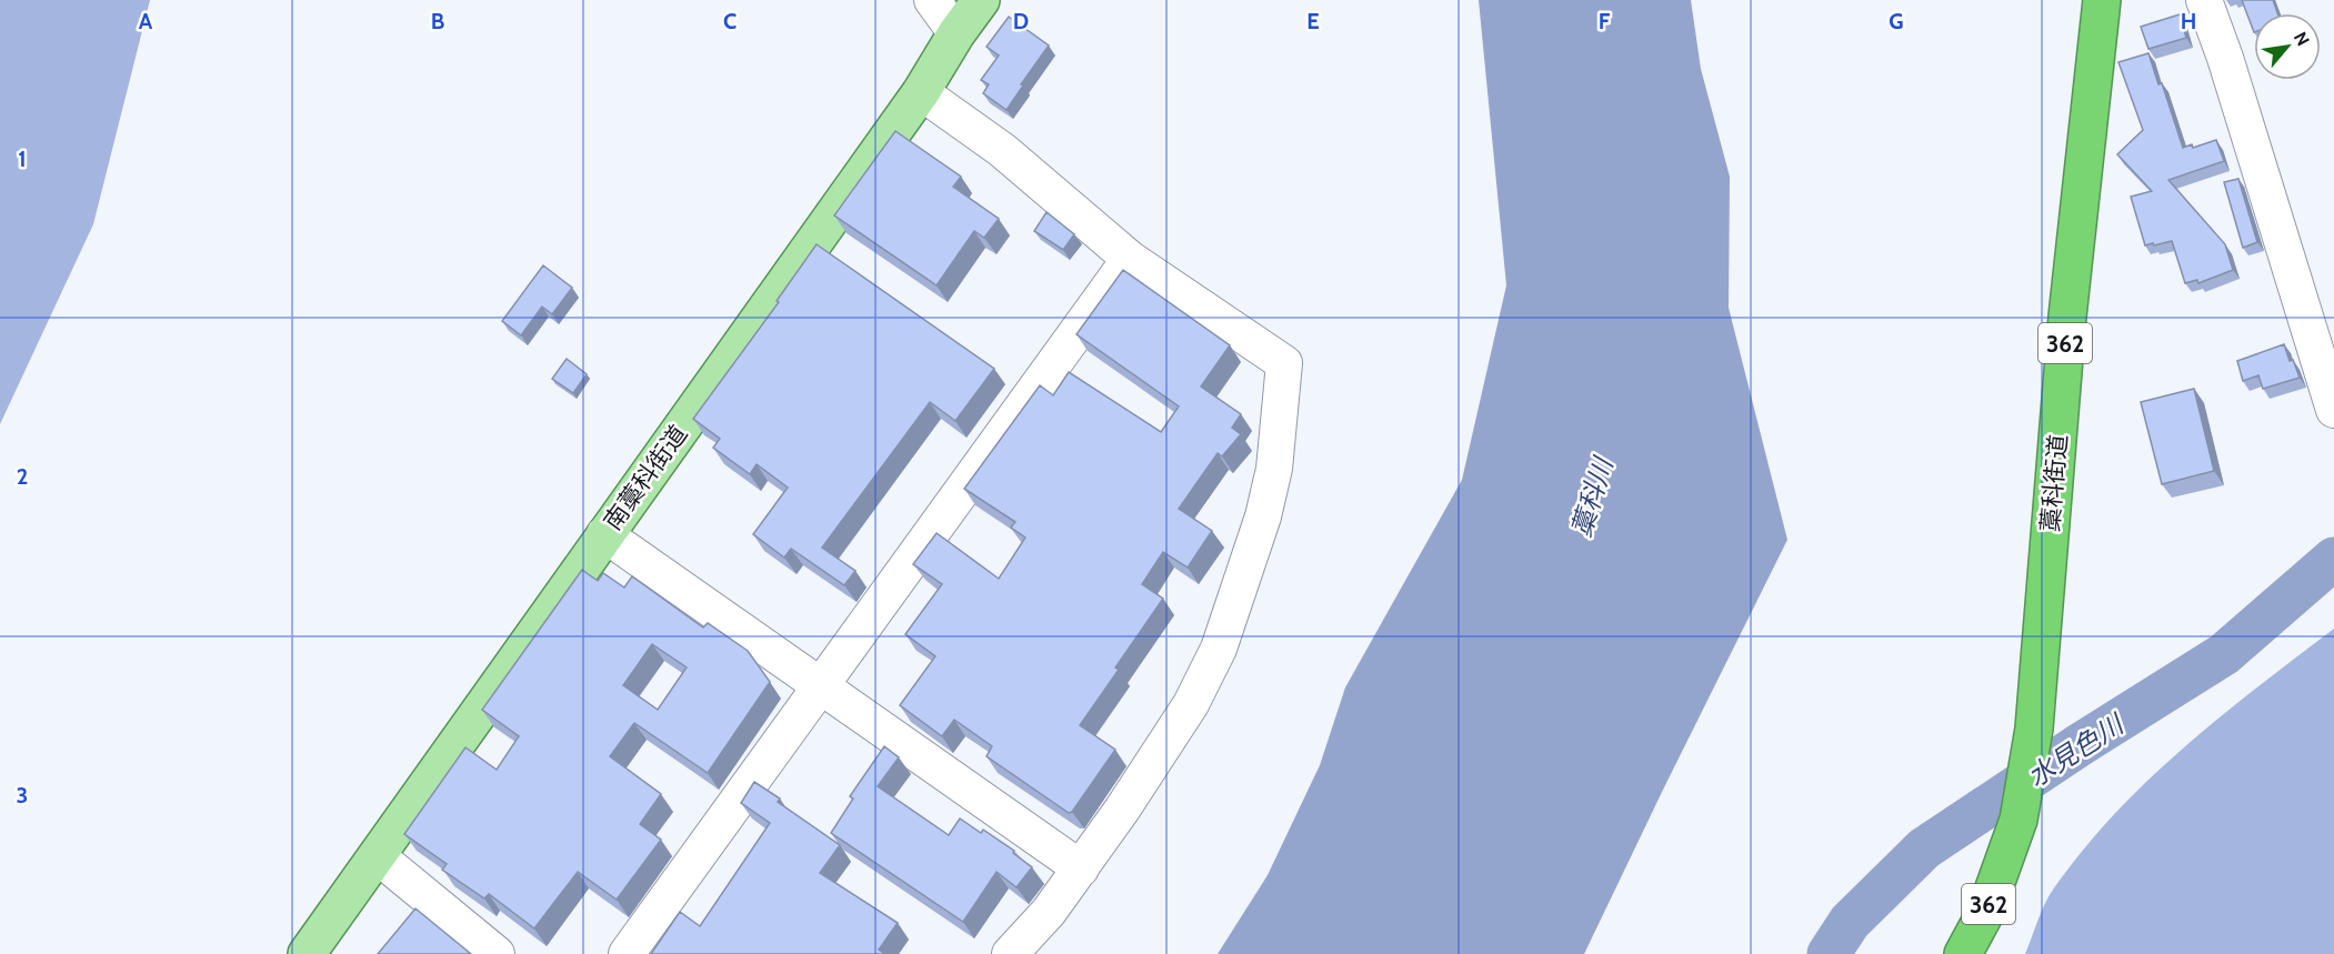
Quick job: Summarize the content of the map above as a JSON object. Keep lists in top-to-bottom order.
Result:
{
  "streets": {
    "highway": ["362", "藁科街道"],
    "main road": ["南藁科街道"]
  },
  "water": ["藁科川", "水見色川"],
  "north": "top right",
  "grid": {
    "columns": [
      "A",
      "B",
      "C",
      "D",
      "E",
      "F",
      "G",
      "H"
    ],
    "rows": ["1", "2", "3"]
  }
}
